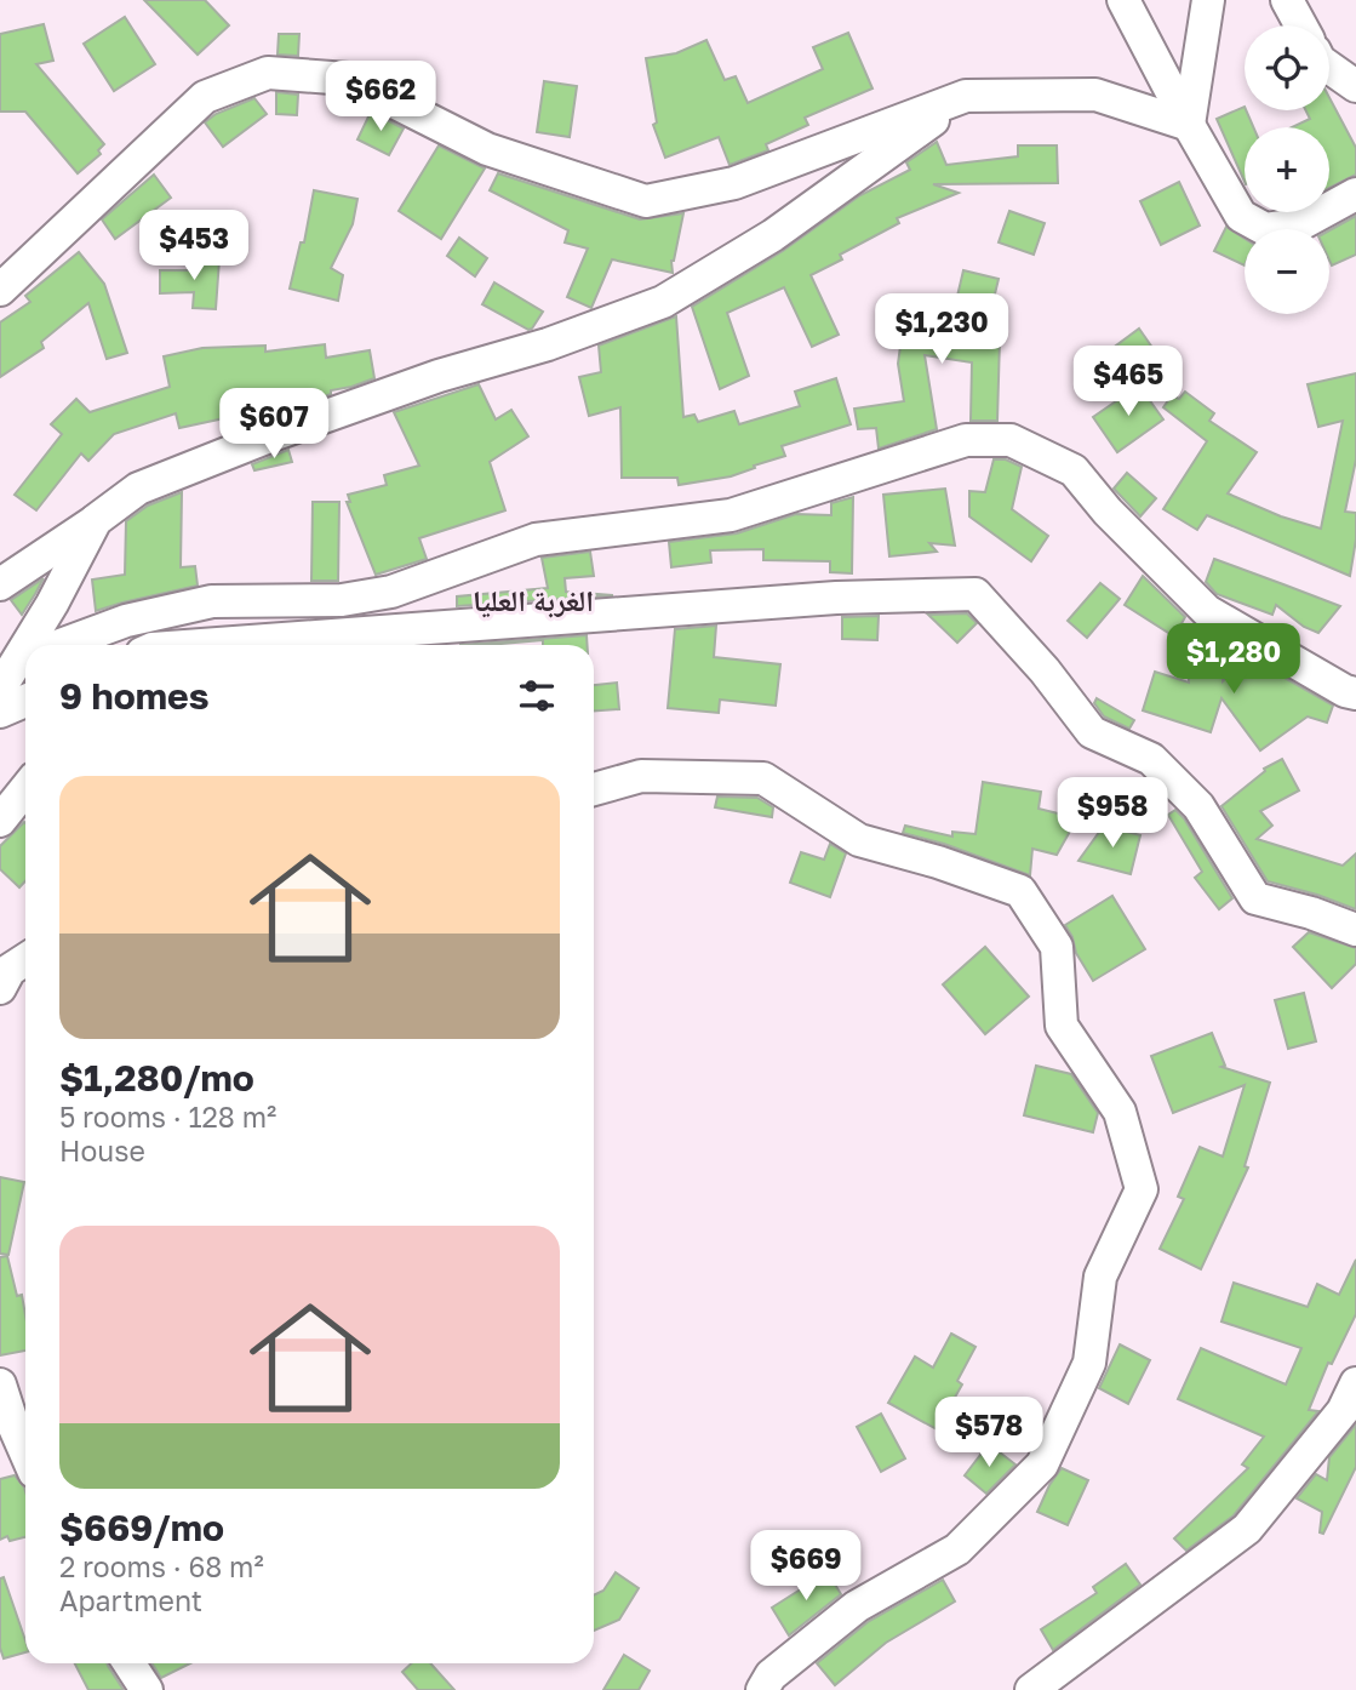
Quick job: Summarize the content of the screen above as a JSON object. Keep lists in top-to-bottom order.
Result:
{
  "districts": ["الغربة العليا"],
  "page": {
    "map_buttons": ["+", "−"],
    "price": [
      "$662",
      "$453",
      "$1,230",
      "$465",
      "$607",
      "$1,280",
      "$958",
      "$578",
      "$669"
    ],
    "heading": "9 homes",
    "list": [
      {
        "name": "$1,280/mo",
        "note": "5 rooms · 128 m² · House"
      },
      {
        "name": "$669/mo",
        "note": "2 rooms · 68 m² · Apartment"
      }
    ]
  }
}
